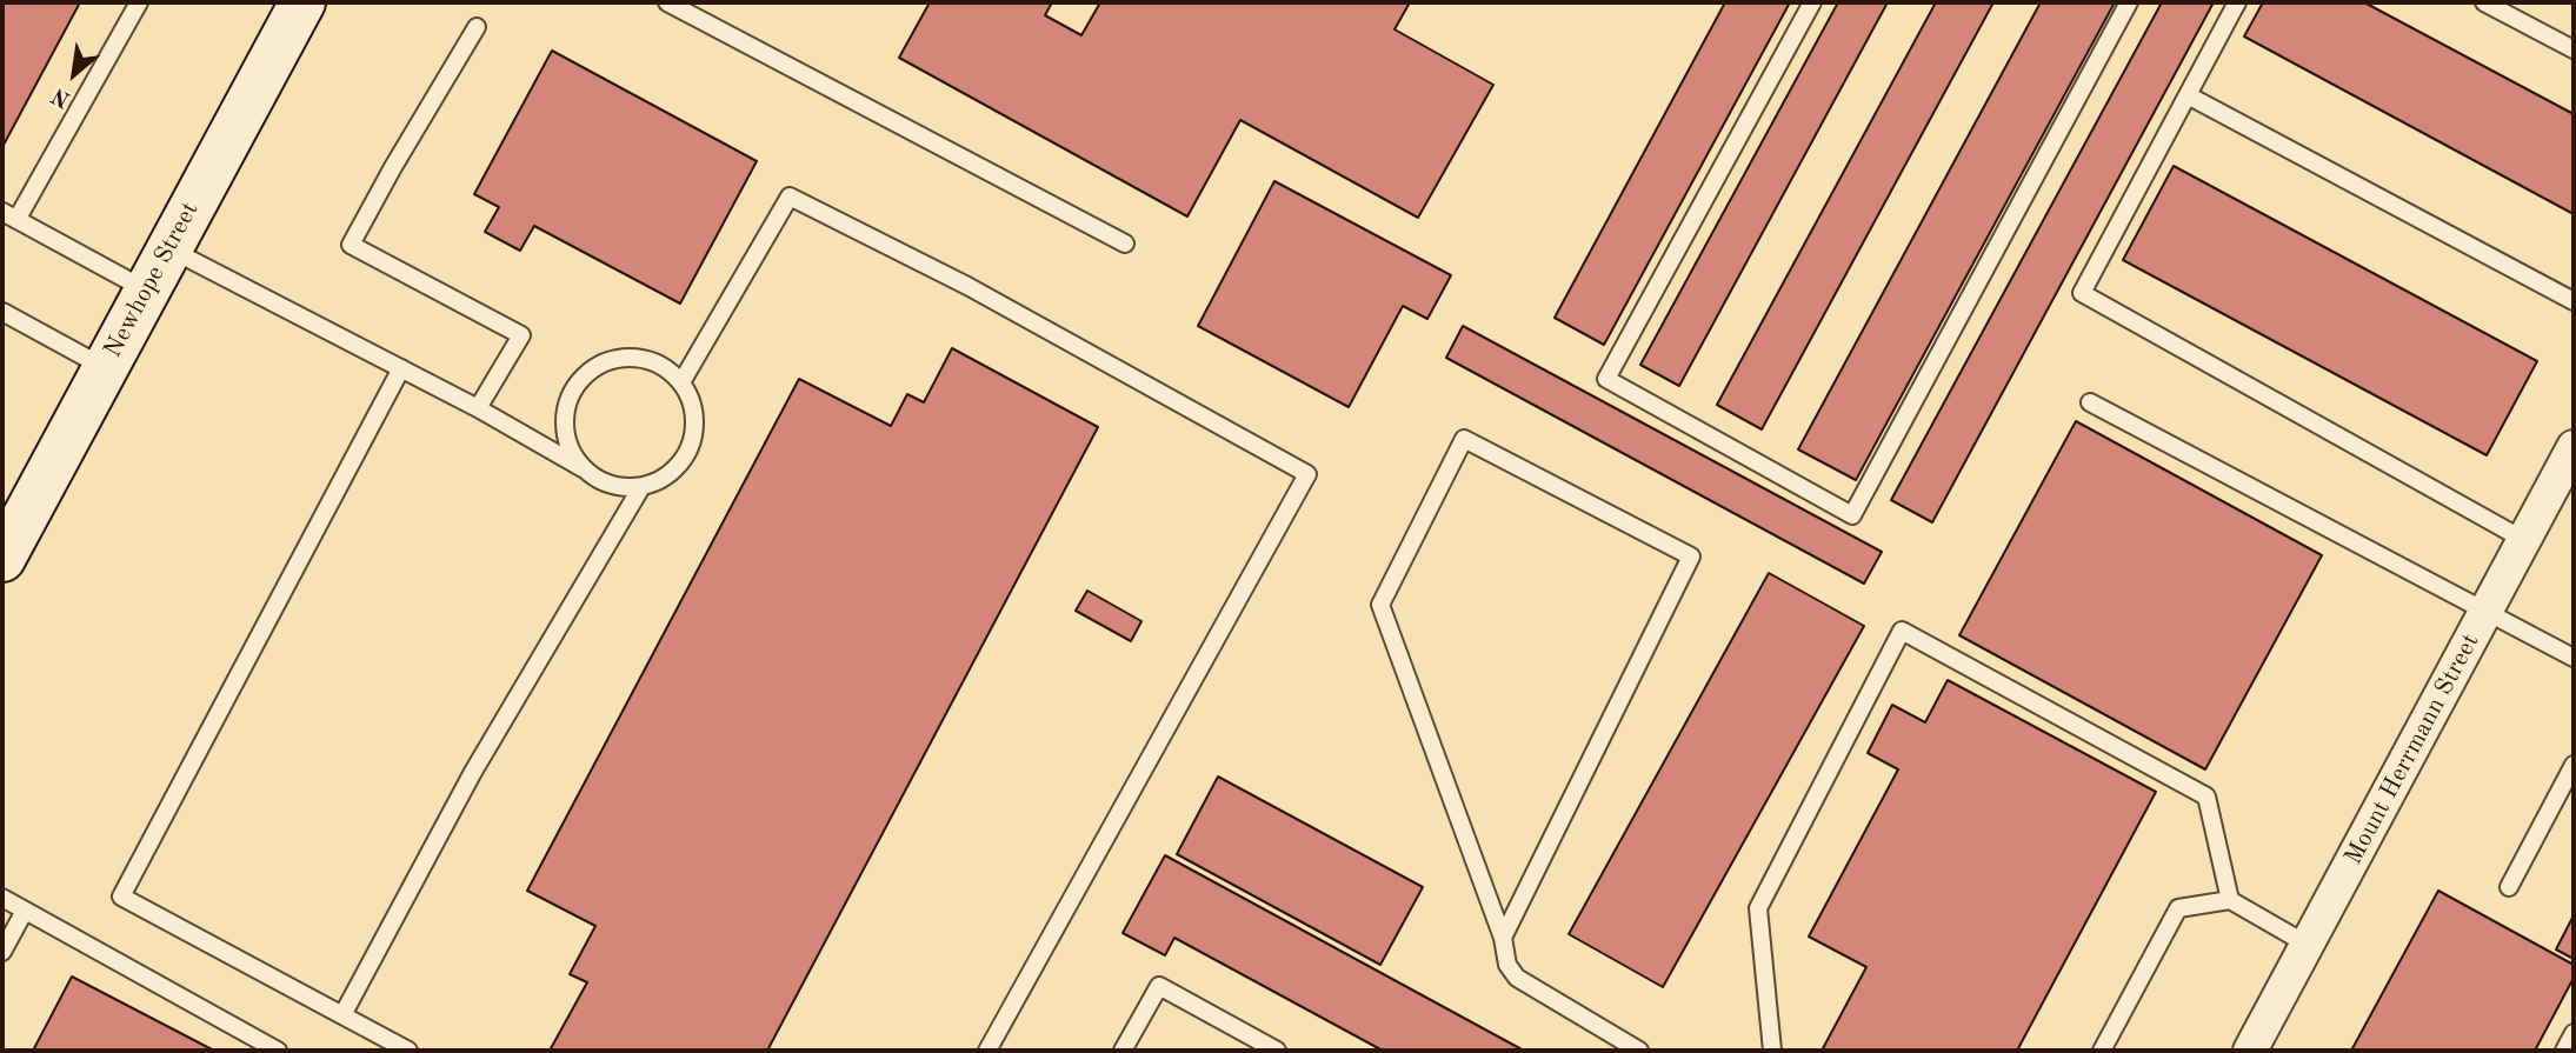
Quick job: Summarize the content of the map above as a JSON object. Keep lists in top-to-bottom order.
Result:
{
  "streets": {
    "street": ["Newhope Street", "Mount Herrmann Street"]
  },
  "north": "bottom left"
}
